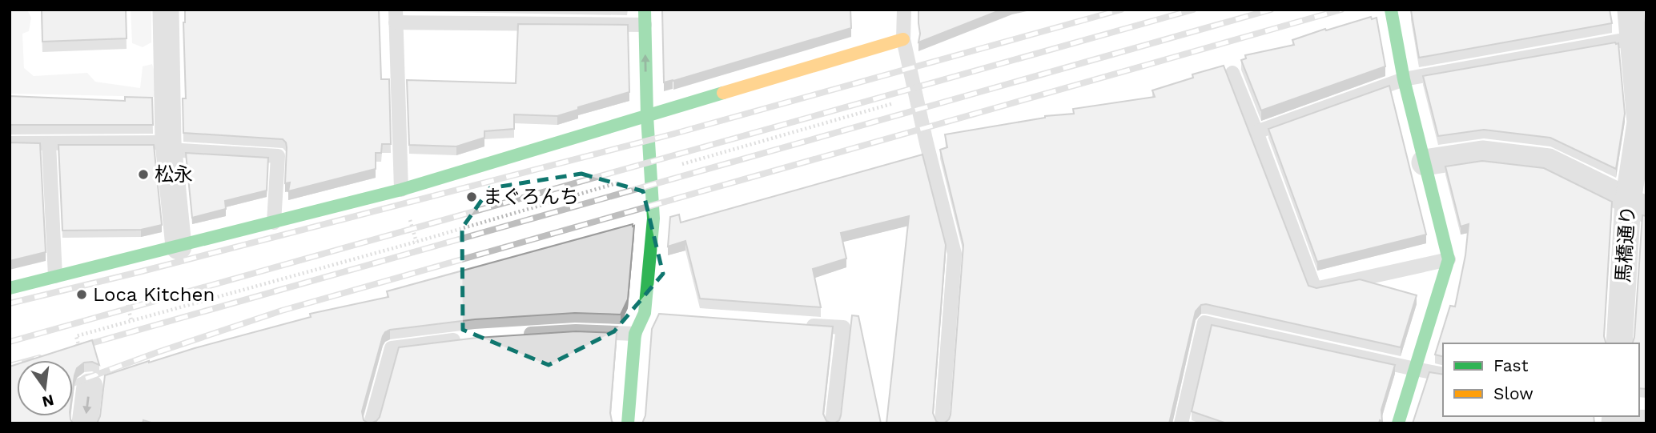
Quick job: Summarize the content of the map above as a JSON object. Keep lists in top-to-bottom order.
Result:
{
  "streets": {
    "street": ["馬橋通り"]
  },
  "places": ["松永", "まぐろんち", "Loca Kitchen"],
  "legend": ["Fast", "Slow"],
  "north": "bottom"
}
